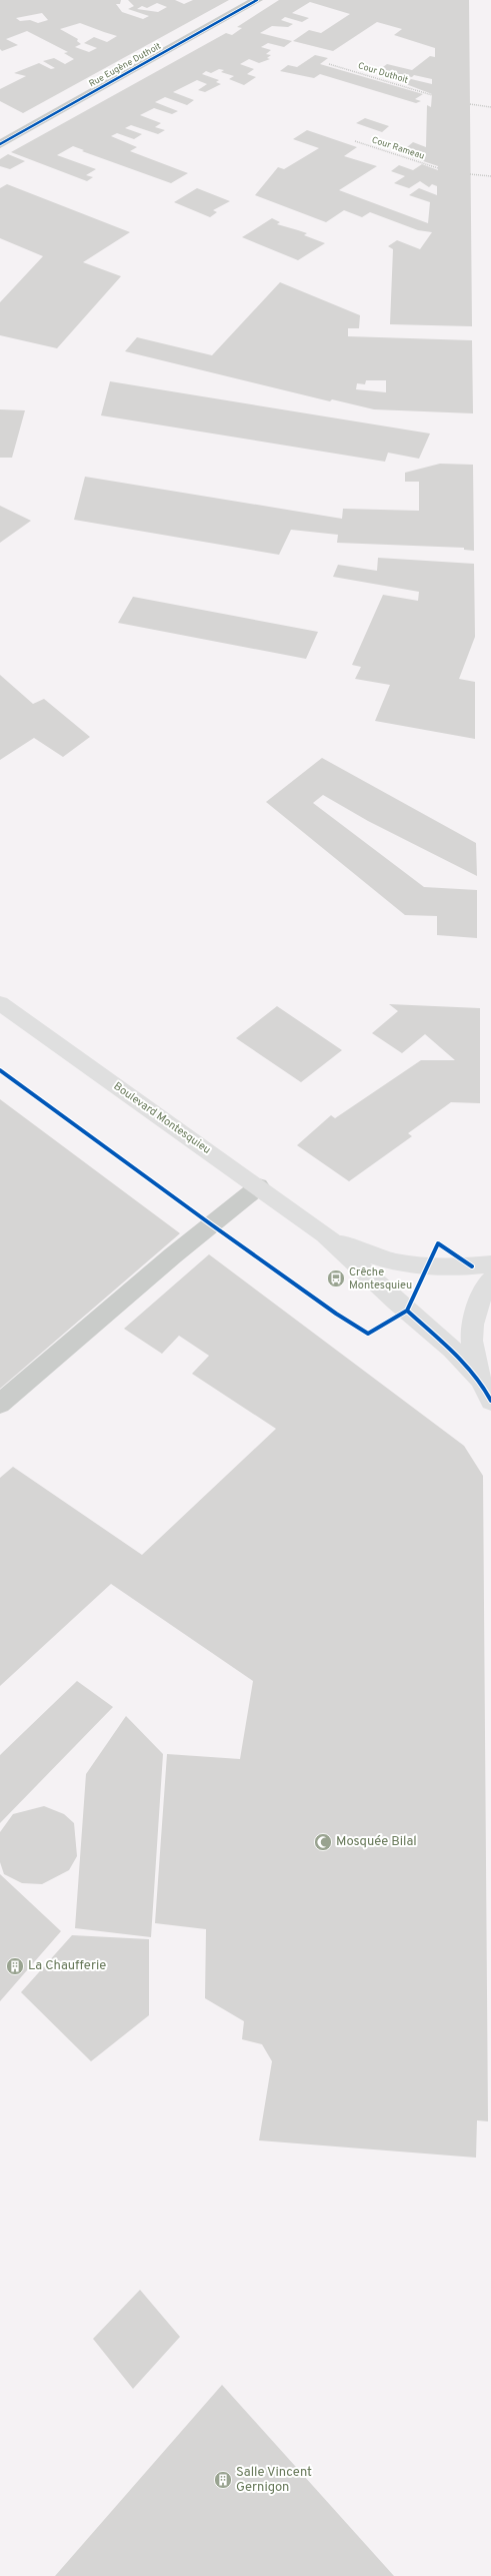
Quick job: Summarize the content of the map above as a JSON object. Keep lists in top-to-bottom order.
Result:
{
  "streets": {
    "main road": ["Boulevard Montesquieu"],
    "street": ["Rue Eugène Duthoit"],
    "path": ["Cour Duthoit", "Cour Rameau"]
  },
  "places": {
    "bus stop": ["Crêche Montesquieu"],
    "mosque": ["Mosquée Bilal"],
    "building": ["La Chaufferie", "Salle Vincent Gernigon"]
  }
}
